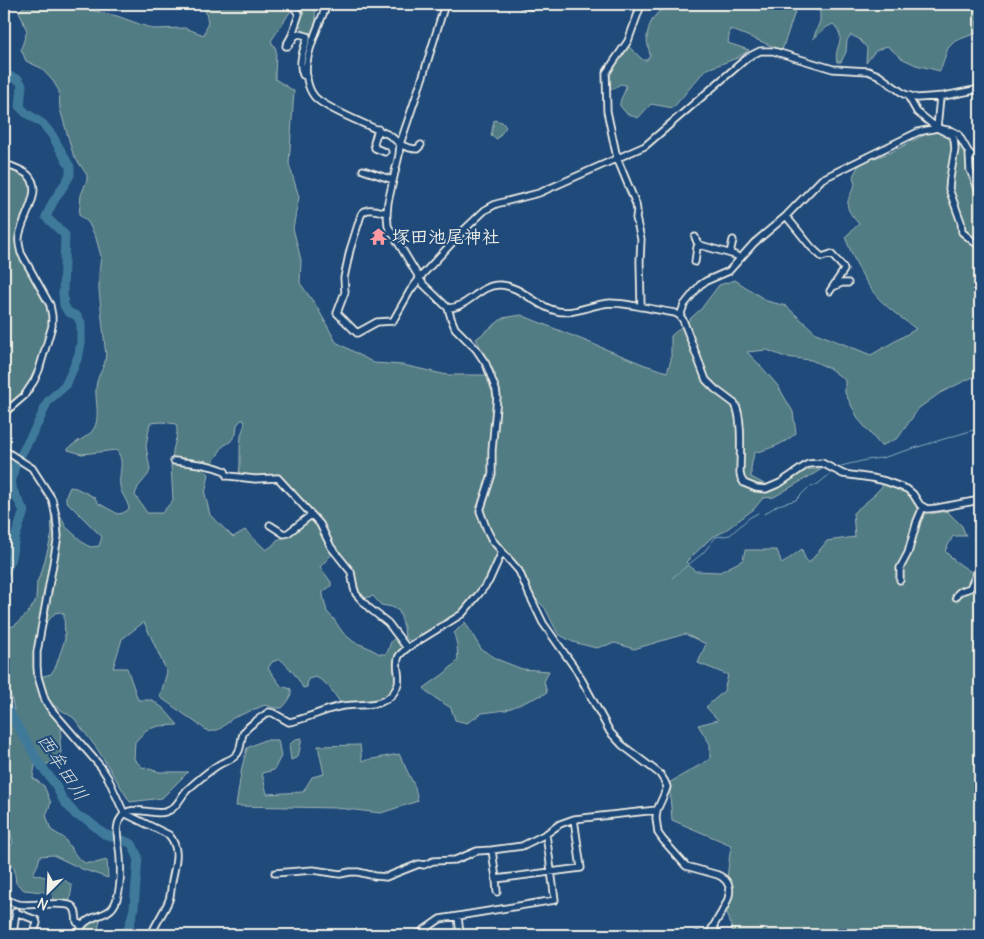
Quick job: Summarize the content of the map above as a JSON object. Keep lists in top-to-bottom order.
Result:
{
  "water": ["西牟田川"],
  "places": {
    "temple": ["塚田池尾神社"]
  },
  "north": "bottom left"
}
